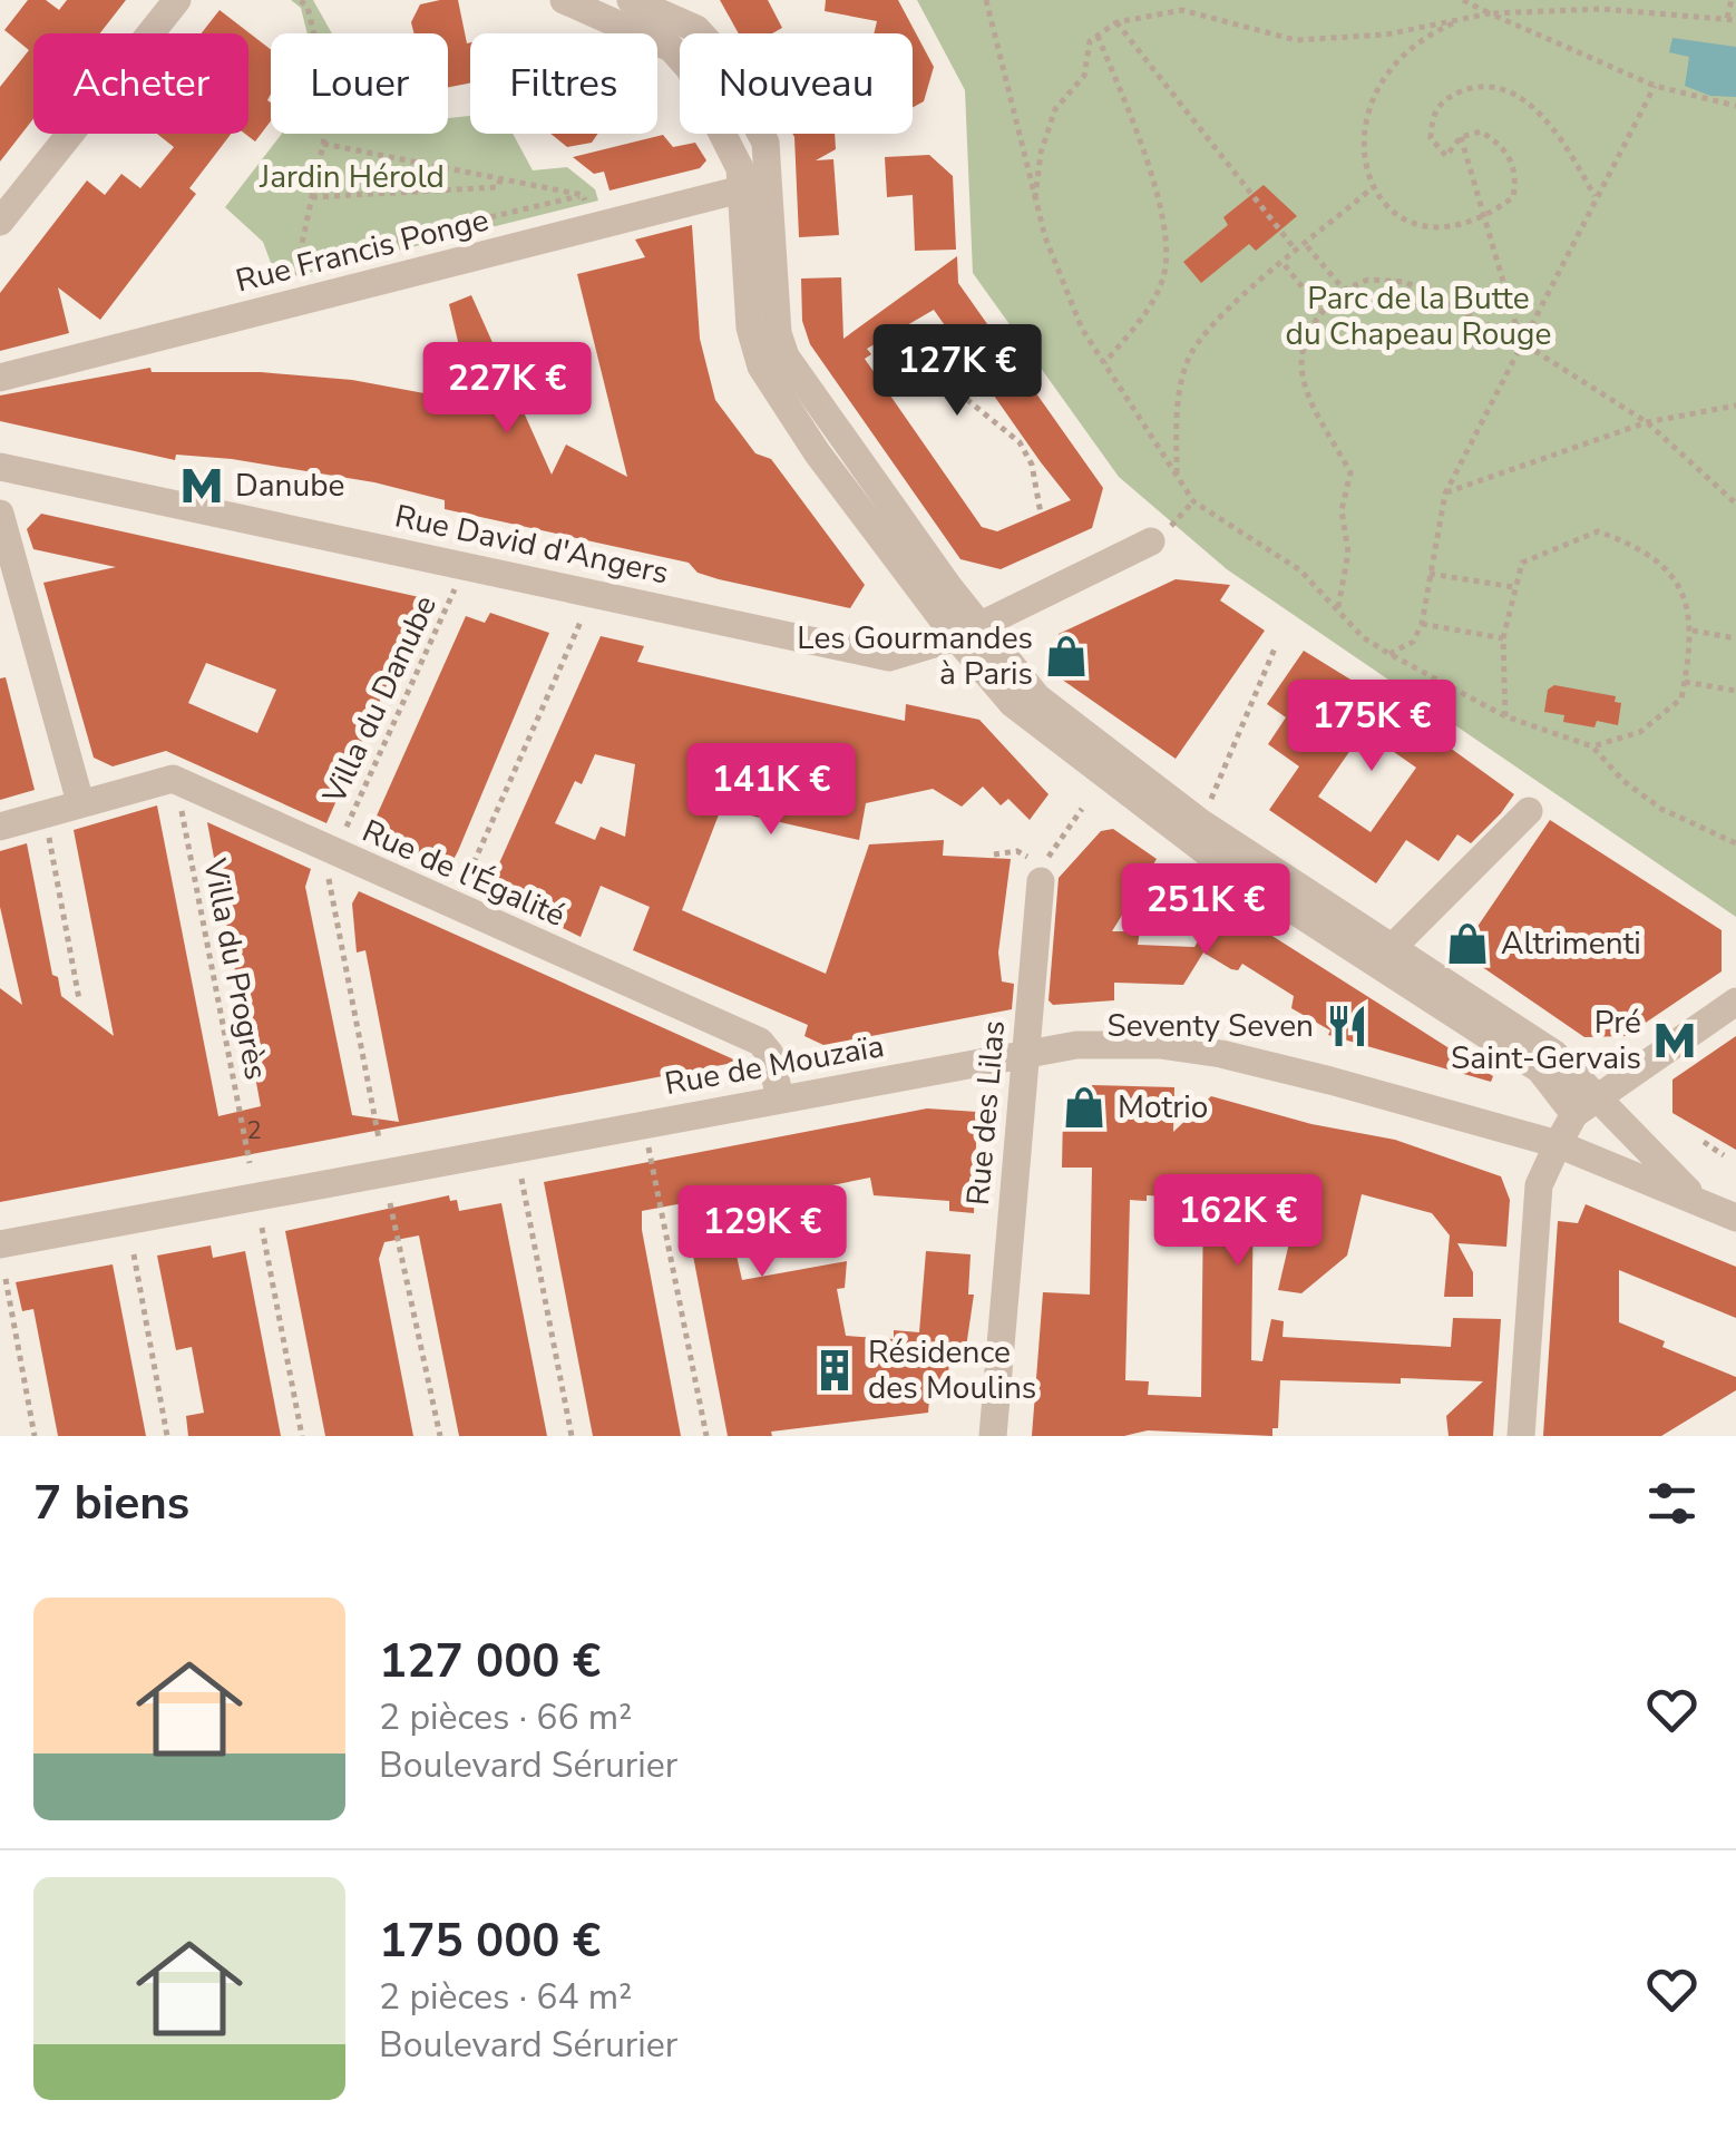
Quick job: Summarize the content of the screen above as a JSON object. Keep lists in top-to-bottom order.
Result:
{
  "streets": {
    "street": [
      "Rue Francis Ponge",
      "Rue David d'Angers",
      "Rue de l'Égalité",
      "Rue de Mouzaïa",
      "Rue des Lilas"
    ],
    "path": ["Villa du Danube", "Villa du Progrès"]
  },
  "crossings": [
    ["Rue David d'Angers", "Villa du Danube"],
    ["Villa du Danube", "Rue de l'Égalité"],
    ["Rue de l'Égalité", "Villa du Progrès"],
    ["Rue de l'Égalité", "Rue de Mouzaïa"],
    ["Rue de Mouzaïa", "Rue des Lilas"]
  ],
  "parks": ["Jardin Hérold", "Parc de la Butte du Chapeau Rouge"],
  "places": {
    "metro station": ["Danube", "Pré Saint-Gervais"],
    "shop": ["Les Gourmandes à Paris", "Altrimenti", "Motrio"],
    "restaurant": ["Seventy Seven"],
    "building": ["Résidence des Moulins"]
  },
  "house_numbers": ["2"],
  "page": {
    "chip": [
      "Acheter",
      "Louer",
      "Filtres",
      "Nouveau"
    ],
    "price": [
      "127K €",
      "227K €",
      "175K €",
      "141K €",
      "251K €",
      "162K €",
      "129K €"
    ],
    "heading": "7 biens",
    "list": [
      {
        "name": "127 000 €",
        "note": "2 pièces · 66 m² · Boulevard Sérurier"
      },
      {
        "name": "175 000 €",
        "note": "2 pièces · 64 m² · Boulevard Sérurier"
      }
    ]
  }
}
